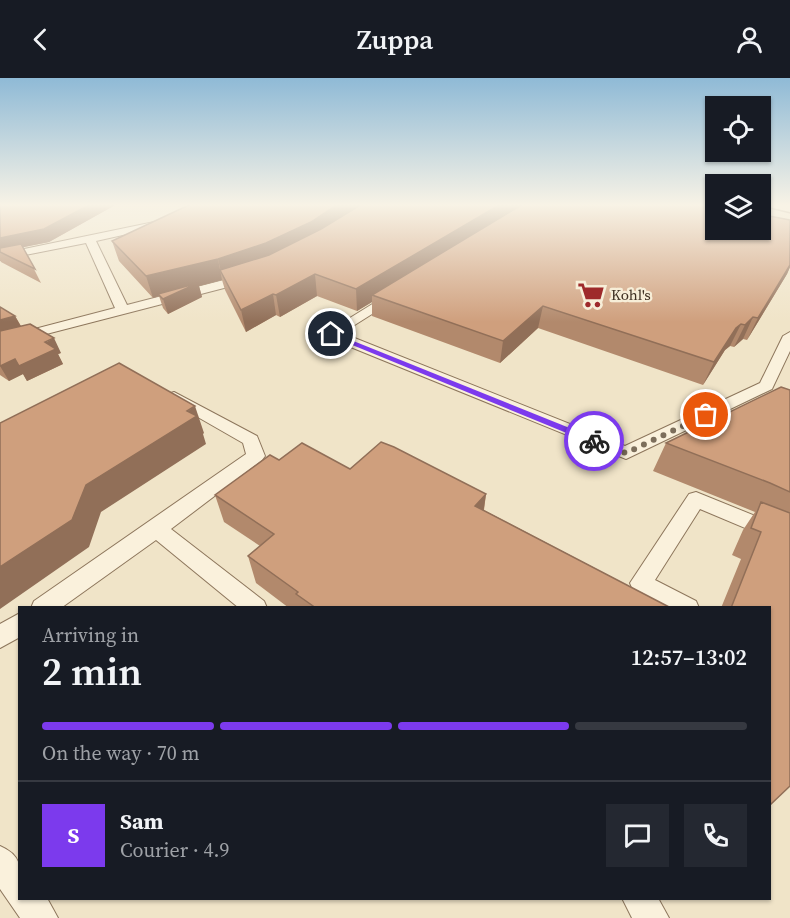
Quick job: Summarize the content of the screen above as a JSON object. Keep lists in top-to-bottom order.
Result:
{
  "places": {
    "supermarket": ["Kohl's"]
  },
  "page": {
    "header": "Zuppa",
    "heading": ["2 min", "Arriving in", "12:57–13:02"],
    "panel": ["Sam", "Courier · 4.9"],
    "bar": "On the way · 70 m",
    "round": "S"
  }
}
